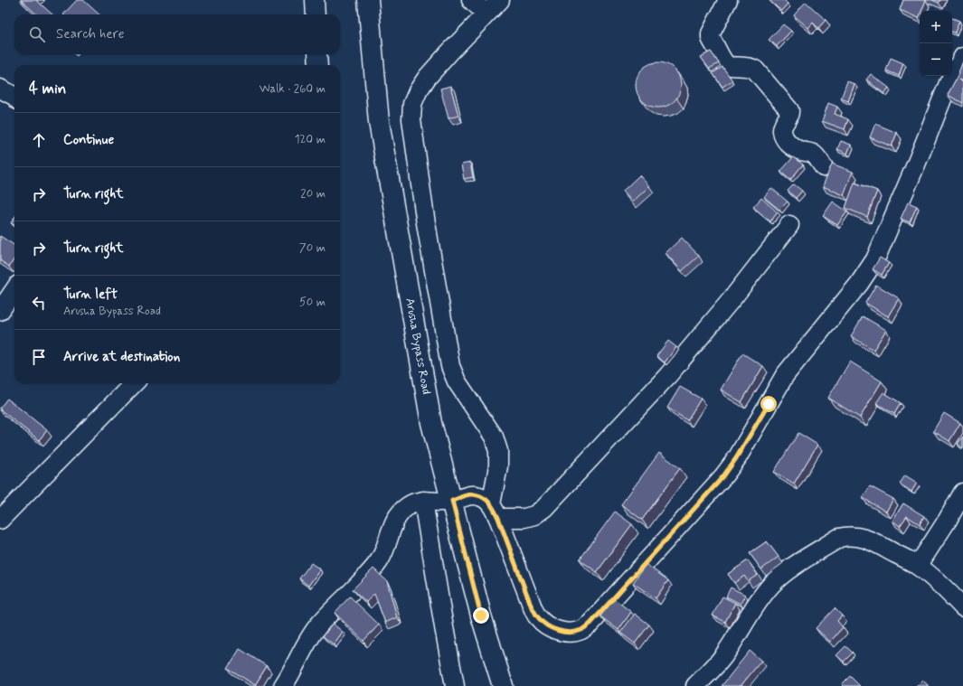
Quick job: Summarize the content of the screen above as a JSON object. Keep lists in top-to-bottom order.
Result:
{
  "streets": {
    "main road": ["Arusha Bypass Road"]
  },
  "page": {
    "map_buttons": ["+", "−"],
    "search": "Search here",
    "heading": ["4 min", "Walk · 260 m"],
    "list": [
      ["Continue", "120 m"],
      ["Turn right", "20 m"],
      ["Turn right", "70 m"],
      ["Turn left", "Arusha Bypass Road", "50 m"],
      "Arrive at destination"
    ]
  }
}
